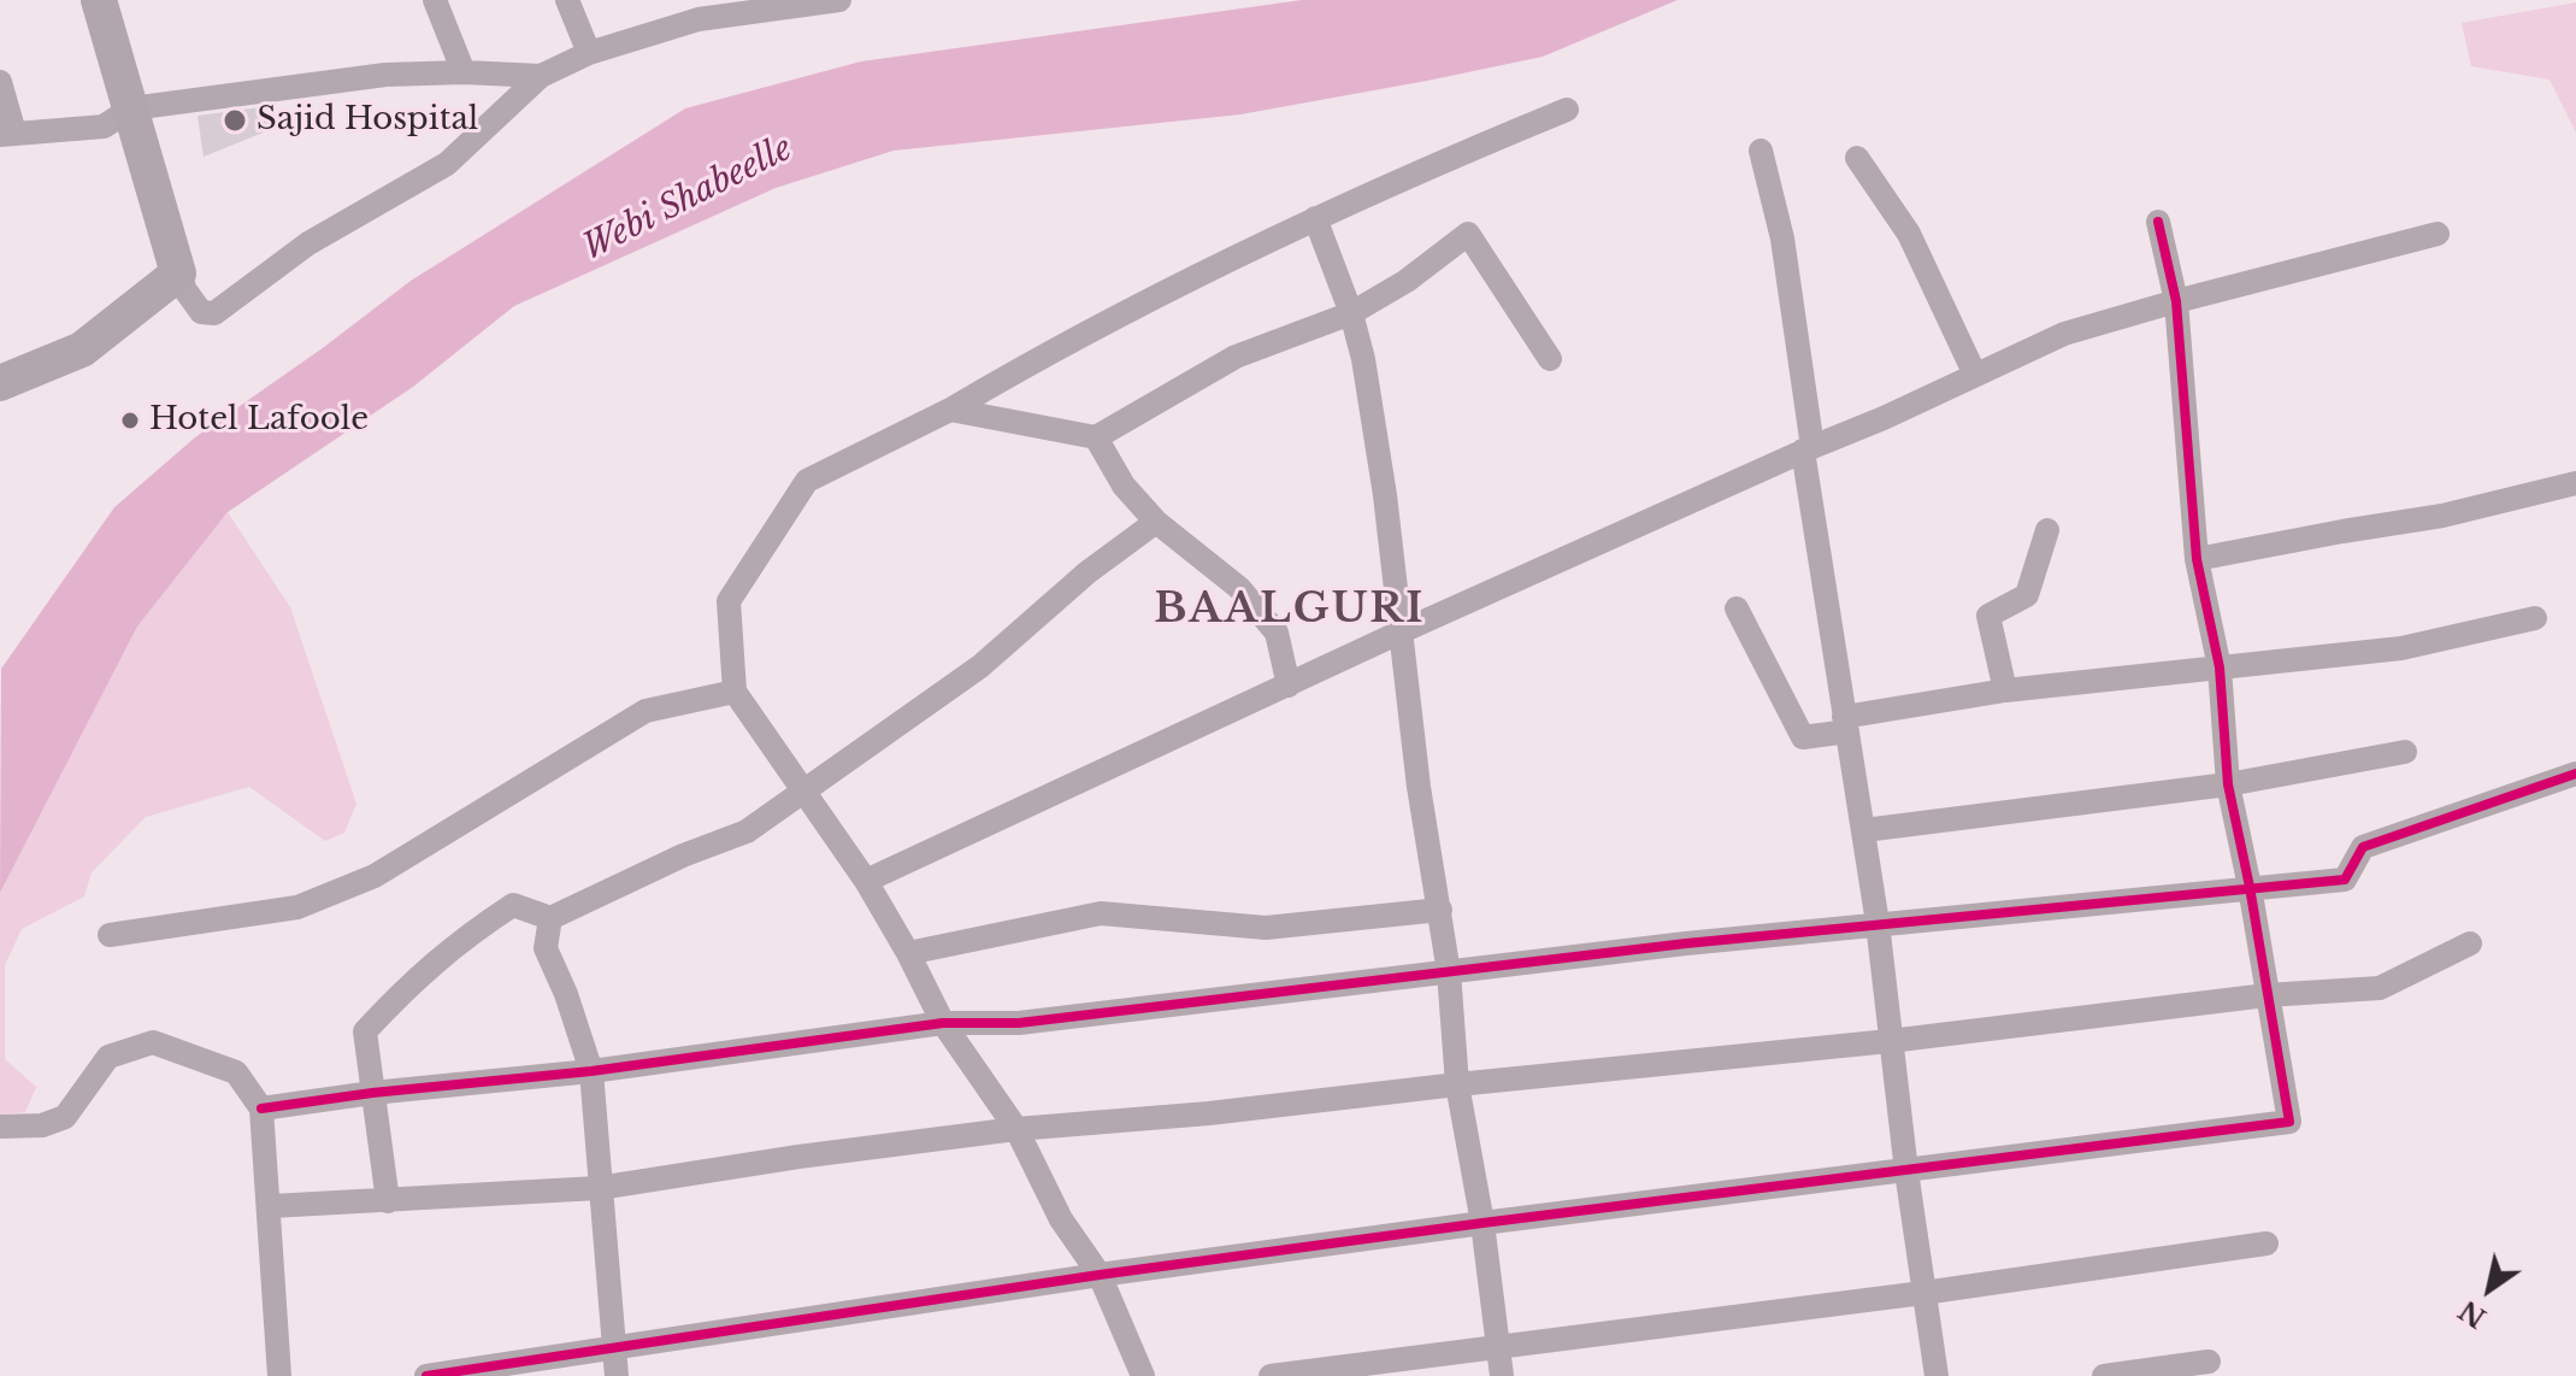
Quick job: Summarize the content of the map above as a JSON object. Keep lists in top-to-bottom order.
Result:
{
  "districts": ["BAALGURI"],
  "water": ["Webi Shabeelle"],
  "places": ["Sajid Hospital", "Hotel Lafoole"],
  "north": "bottom left"
}
